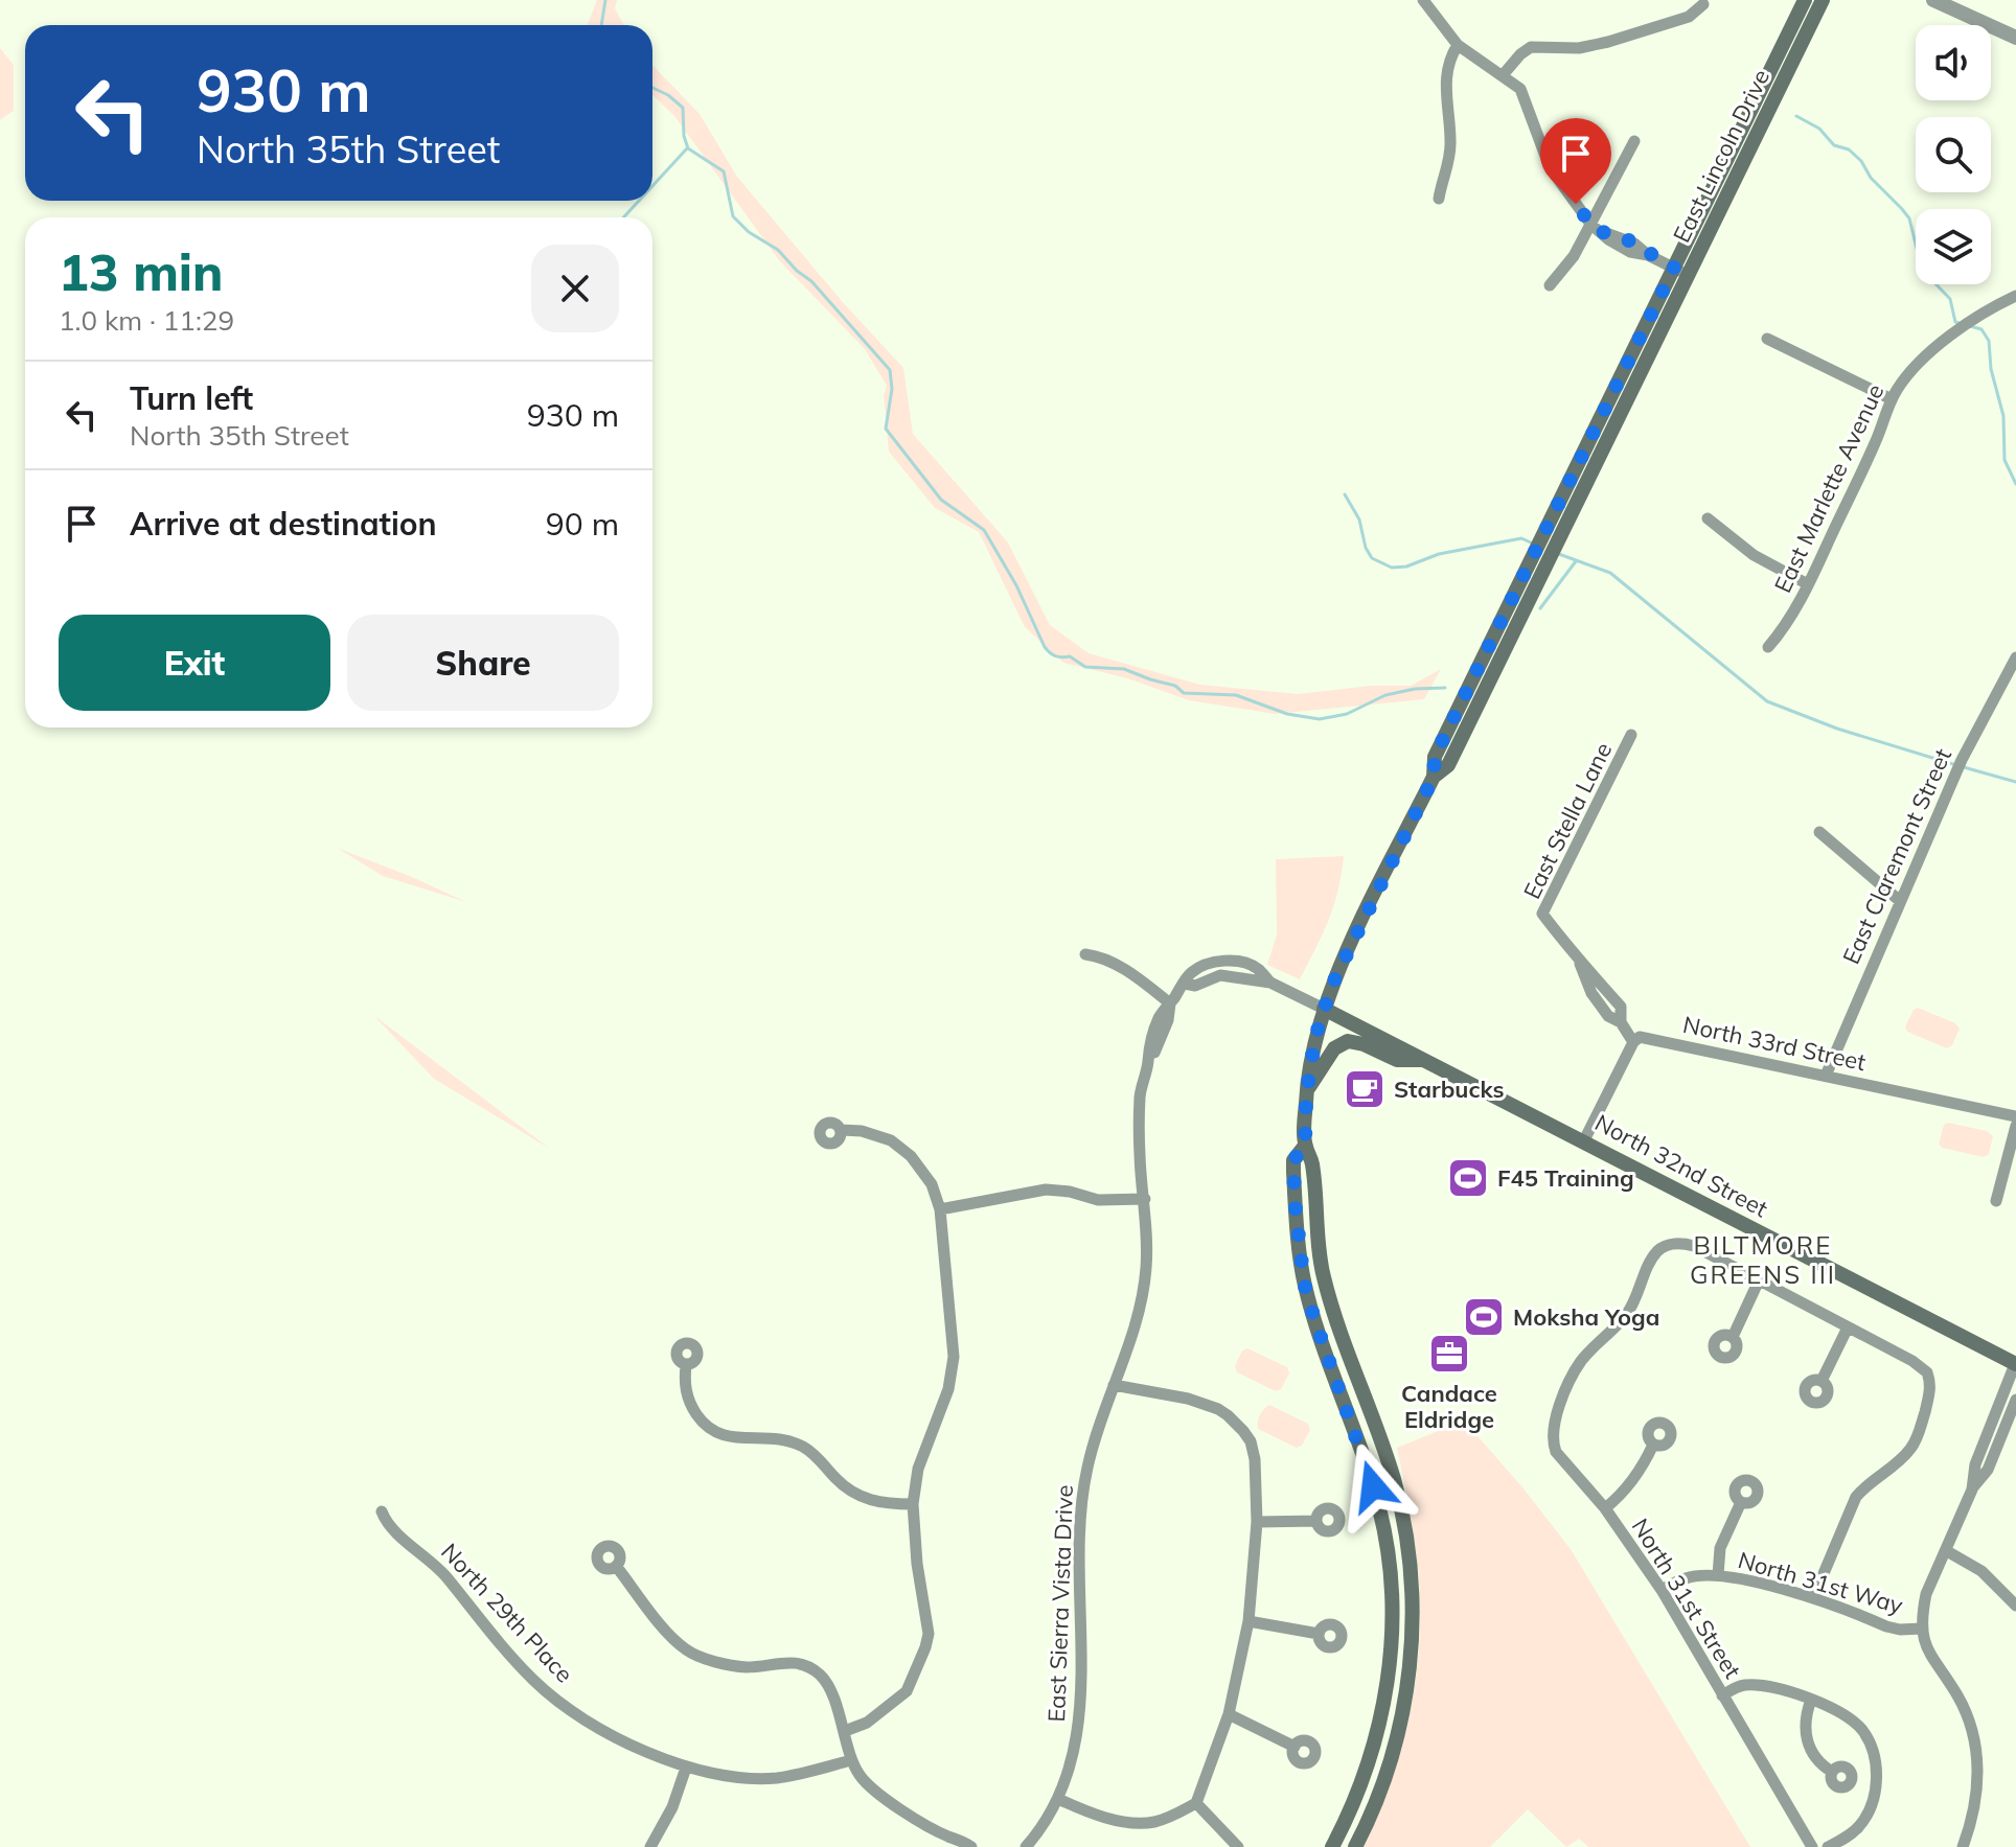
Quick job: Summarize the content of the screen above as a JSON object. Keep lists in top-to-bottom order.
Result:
{
  "streets": {
    "main road": ["East Lincoln Drive", "North 32nd Street"],
    "street": [
      "East Marlette Avenue",
      "East Stella Lane",
      "East Claremont Street",
      "North 33rd Street",
      "North 31st Way",
      "North 31st Street",
      "East Sierra Vista Drive",
      "North 29th Place"
    ]
  },
  "crossings": [
    ["East Lincoln Drive", "North 32nd Street"],
    ["East Lincoln Drive", "East Sierra Vista Drive"],
    ["East Stella Lane", "North 33rd Street"],
    ["East Claremont Street", "North 33rd Street"],
    ["North 32nd Street", "East Sierra Vista Drive"],
    ["North 31st Way", "North 31st Street"]
  ],
  "districts": ["BILTMORE GREENS III"],
  "places": {
    "cafe": ["Starbucks"],
    "sports": ["F45 Training", "Moksha Yoga"],
    "office": ["Candace Eldridge"]
  },
  "page": {
    "turn": ["930 m", "North 35th Street"],
    "heading": ["13 min", "1.0 km · 11:29"],
    "list": [
      {
        "name": "Turn left",
        "note": "North 35th Street",
        "value": "930 m"
      },
      {
        "name": "Arrive at destination",
        "value": "90 m"
      }
    ],
    "buttons": ["Exit", "Share"]
  }
}
